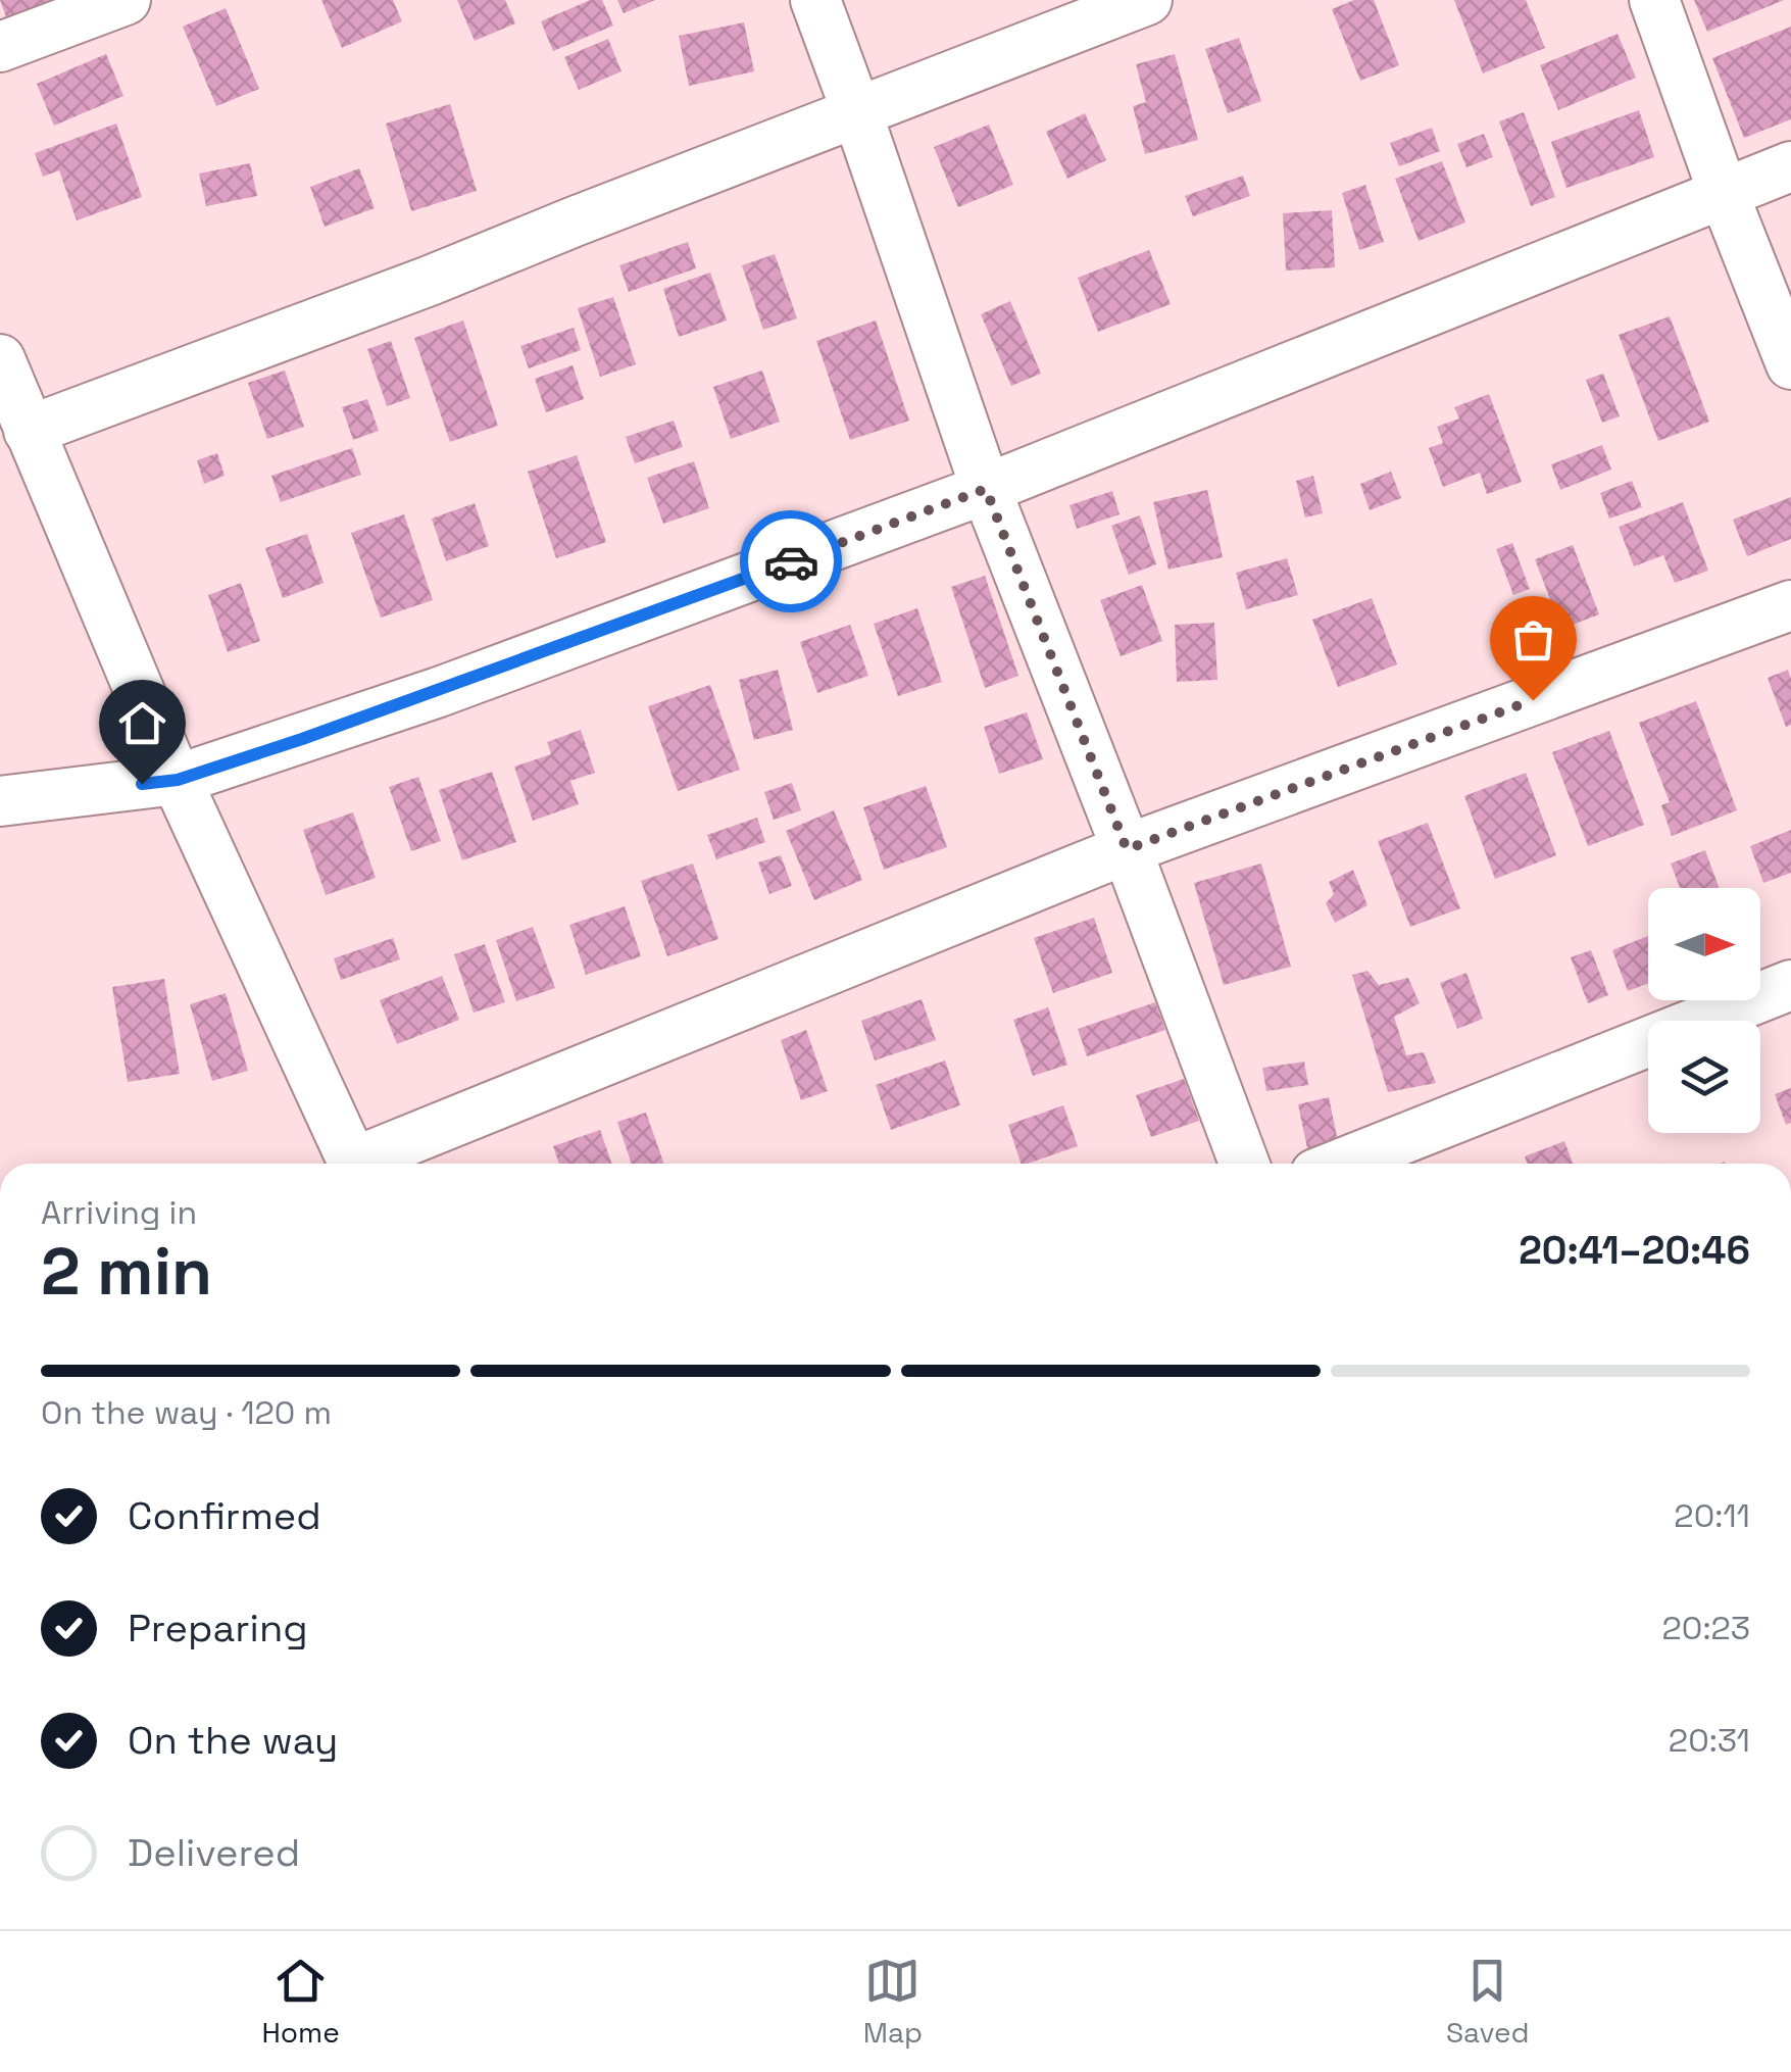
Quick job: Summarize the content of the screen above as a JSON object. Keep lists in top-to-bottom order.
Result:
{
  "north": "right",
  "page": {
    "heading": ["2 min", "Arriving in", "20:41–20:46"],
    "bar": "On the way · 120 m",
    "list": [
      ["Confirmed", "20:11"],
      ["Preparing", "20:23"],
      ["On the way", "20:31"],
      "Delivered"
    ],
    "tabs": ["Home", "Map", "Saved"]
  }
}
